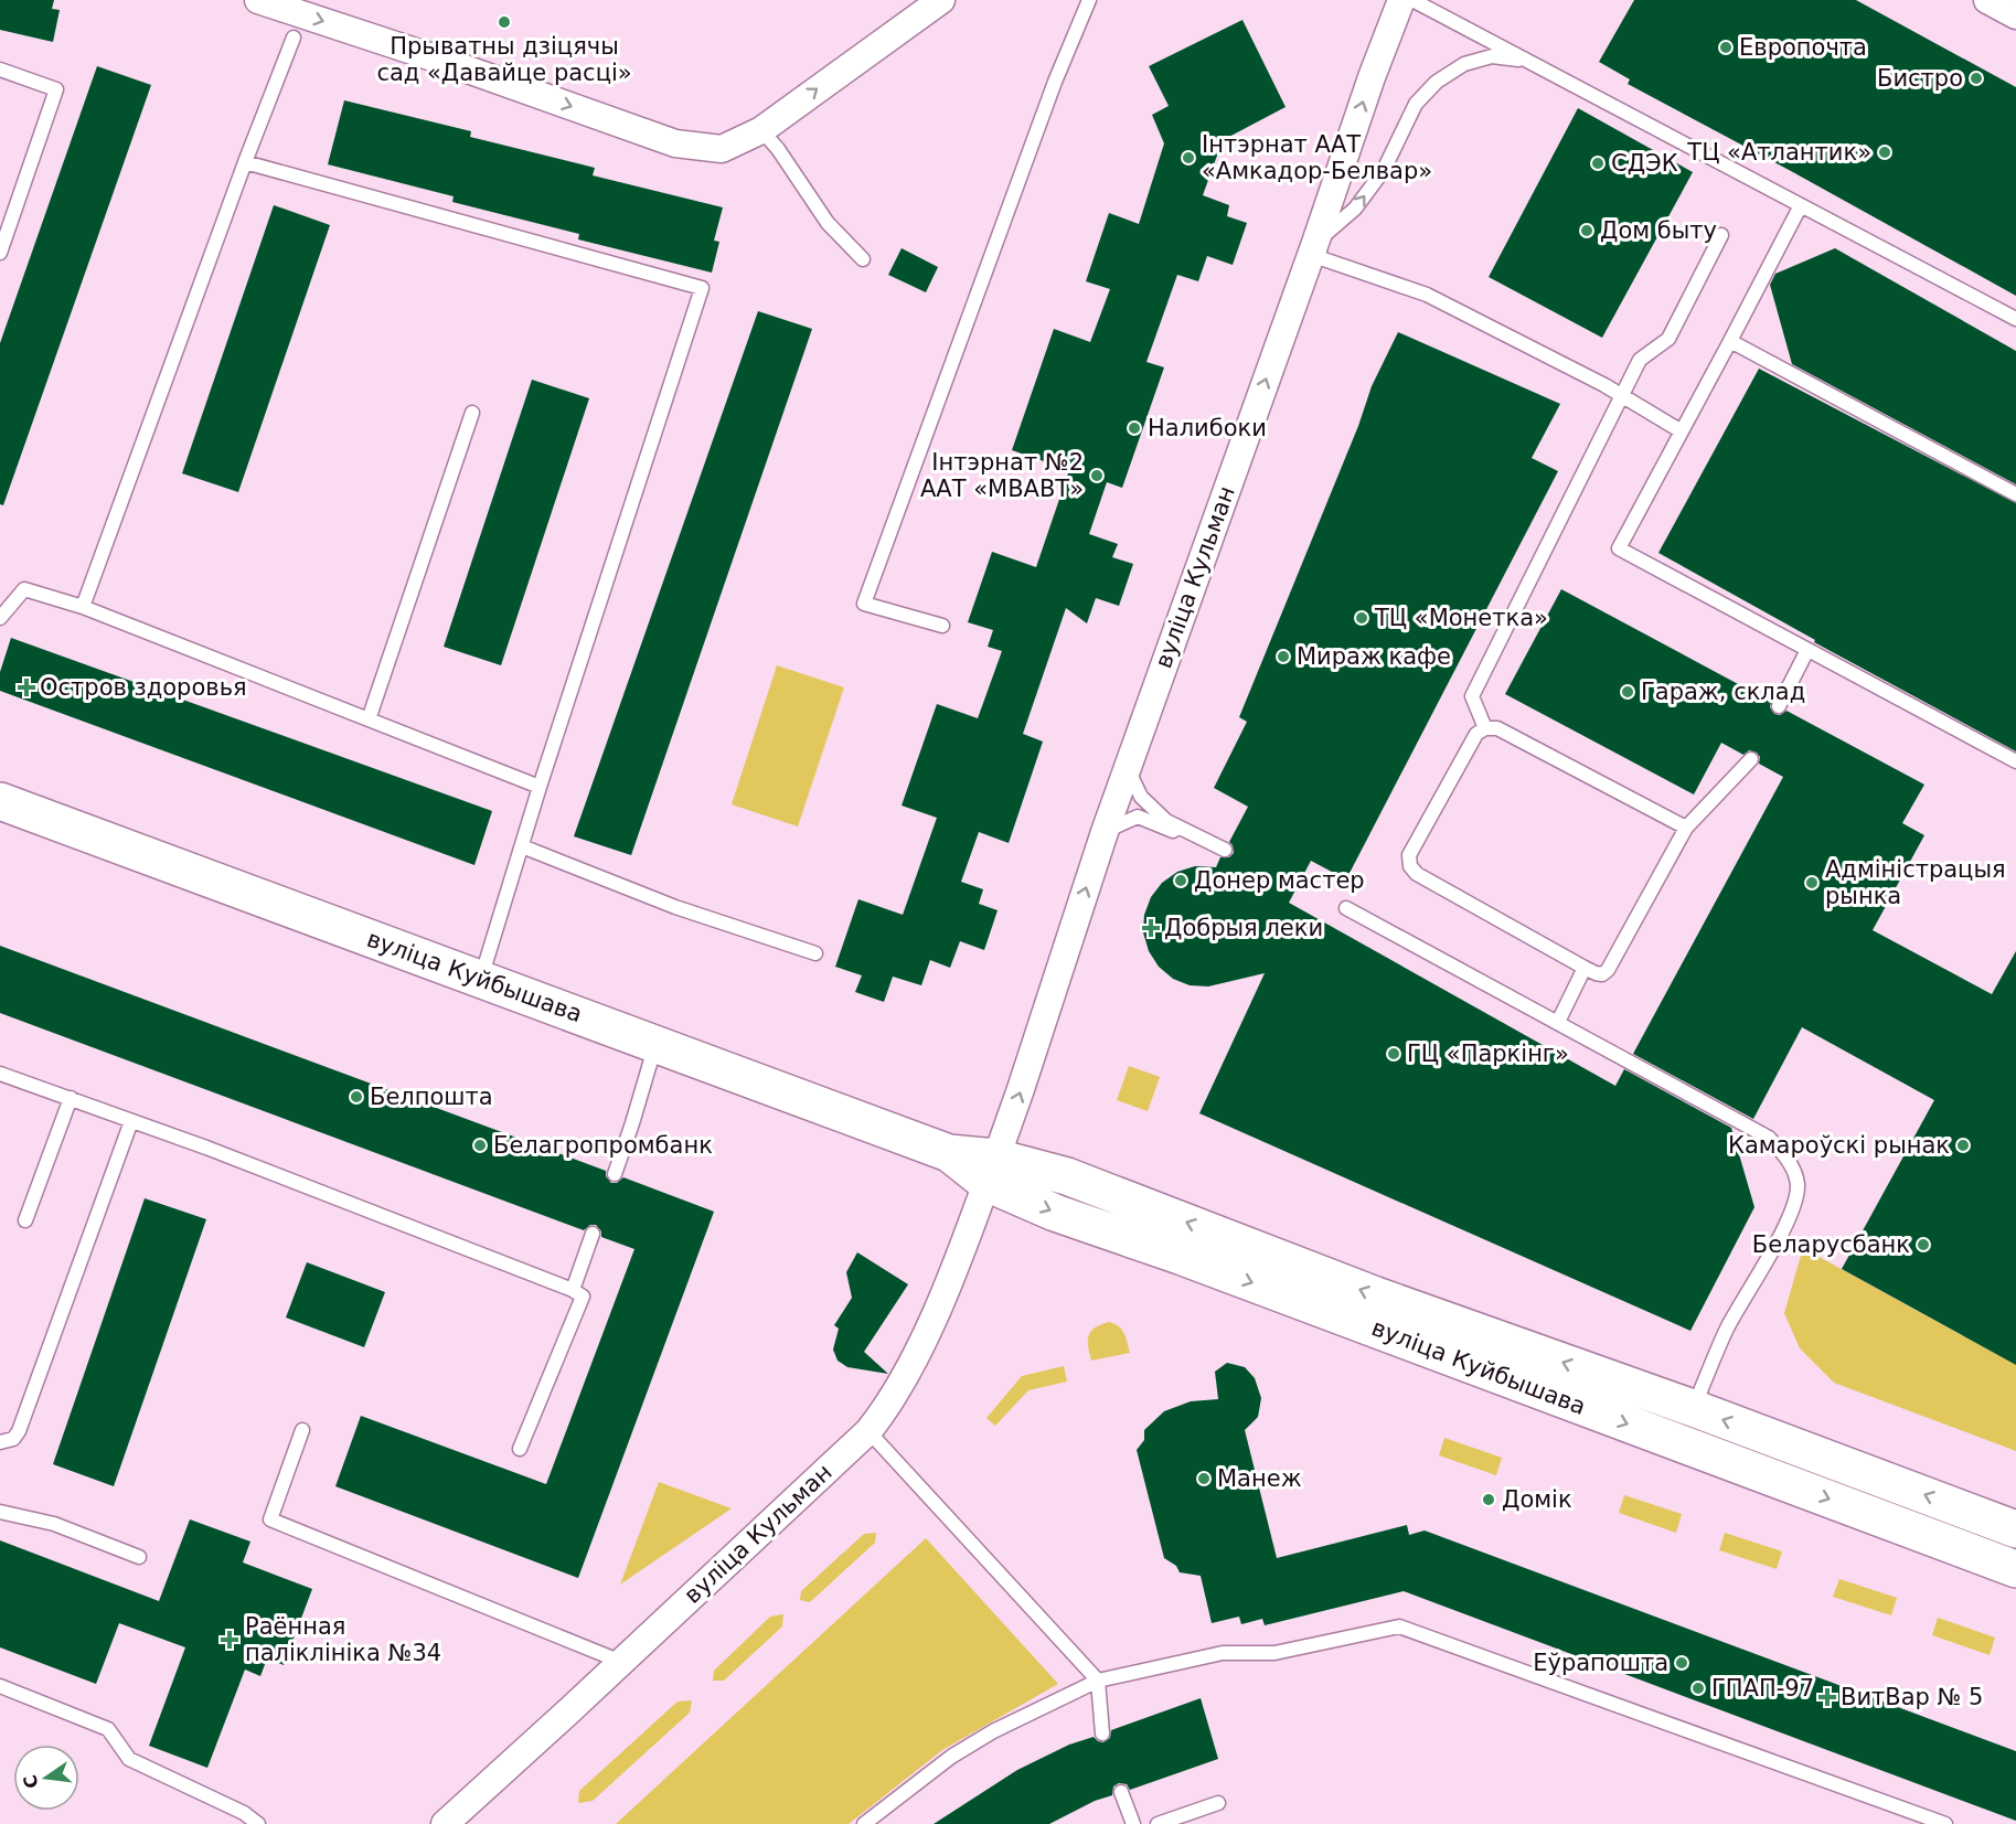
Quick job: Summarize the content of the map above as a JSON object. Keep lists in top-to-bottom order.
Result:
{
  "streets": {
    "main road": ["вуліца Куйбышава"],
    "street": ["вуліца Кульман"]
  },
  "crossings": [
    ["вуліца Кульман", "вуліца Куйбышава"]
  ],
  "one_way": ["вуліца Кульман"],
  "places": {
    "other": [
      "Прыватны дзіцячы сад «Давайце расці»",
      "Европочта",
      "Бистро",
      "ТЦ «Атлантик»",
      "Інтэрнат ААТ «Амкадор-Белвар»",
      "СДЭК",
      "Дом быту",
      "Налибоки",
      "Інтэрнат №2 ААТ «МВАВТ»",
      "ТЦ «Монетка»",
      "Мираж кафе",
      "Гараж, склад",
      "Донер мастер",
      "Адміністрацыя рынка",
      "ГЦ «Паркінг»",
      "Белпошта",
      "Белагропромбанк",
      "Камароўскі рынак",
      "Беларусбанк",
      "Манеж",
      "Домік",
      "Еўрапошта",
      "ГПАП-97"
    ],
    "health": [
      "Остров здоровья",
      "Добрыя леки",
      "Раённая паліклініка №34",
      "ВитВар № 5"
    ]
  },
  "north": "left"
}
